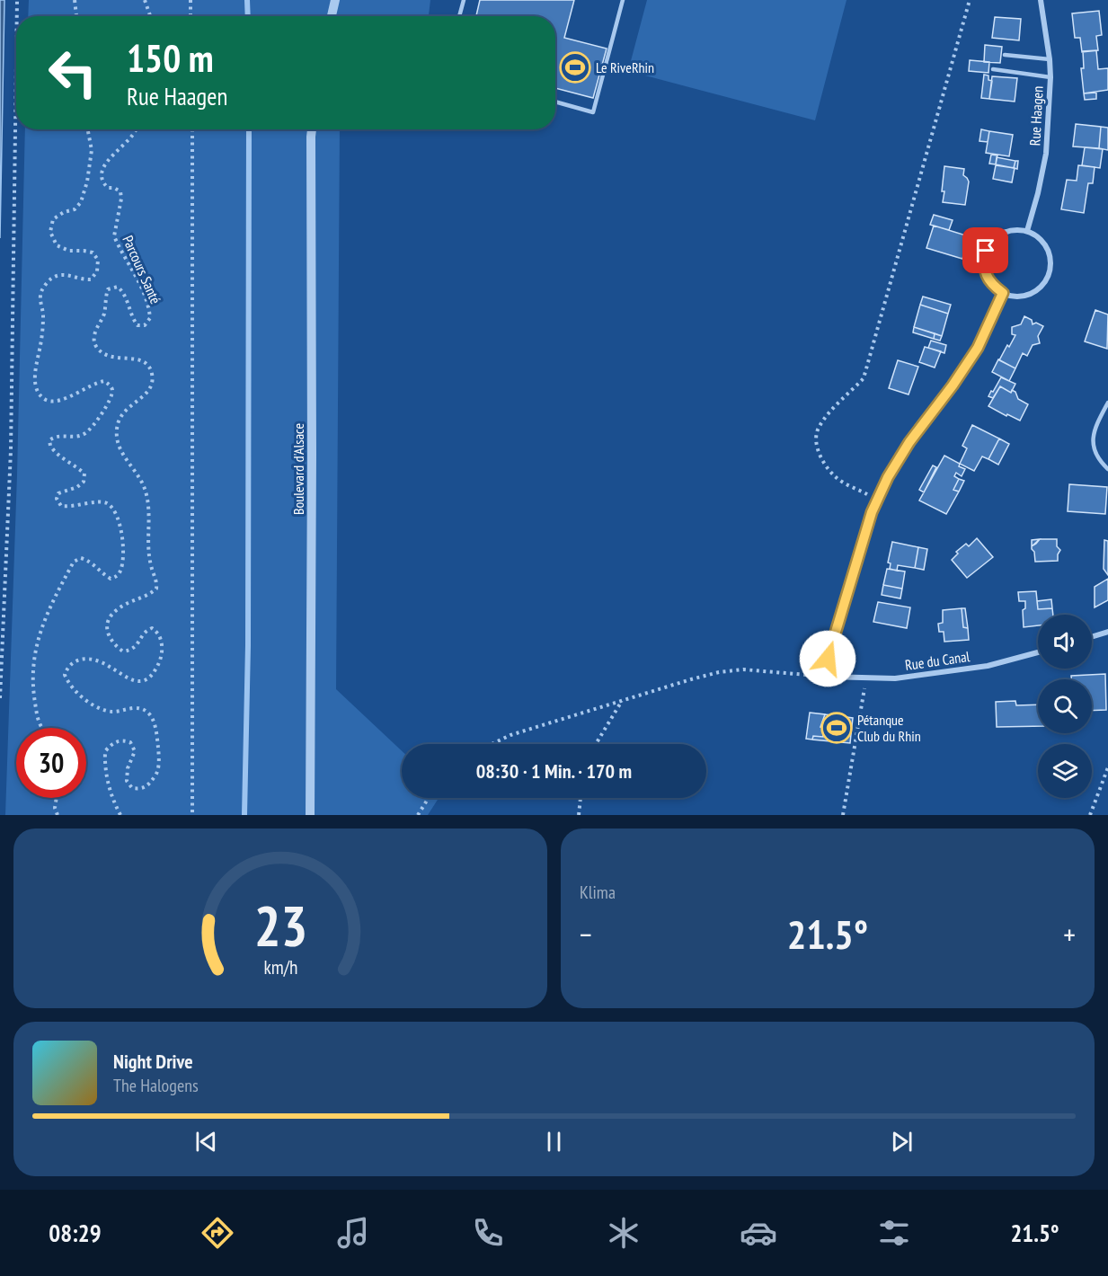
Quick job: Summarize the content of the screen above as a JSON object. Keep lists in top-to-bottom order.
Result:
{
  "streets": {
    "street": ["Rue Haagen", "Boulevard d'Alsace", "Rue du Canal"],
    "path": ["Parcours Santé"]
  },
  "places": {
    "sports": ["Le RiveRhin", "Pétanque Club du Rhin"]
  },
  "page": {
    "turn": ["150 m", "Rue Haagen"],
    "limit": "30",
    "trip": "08:30 · 1 Min. · 170 m",
    "tile": "Klima",
    "heat": ["−", "21.5°", "+"],
    "song": ["Night Drive", "The Halogens"],
    "tabs": ["08:29", "21.5°"],
    "gauge": ["23", "km/h"]
  }
}
